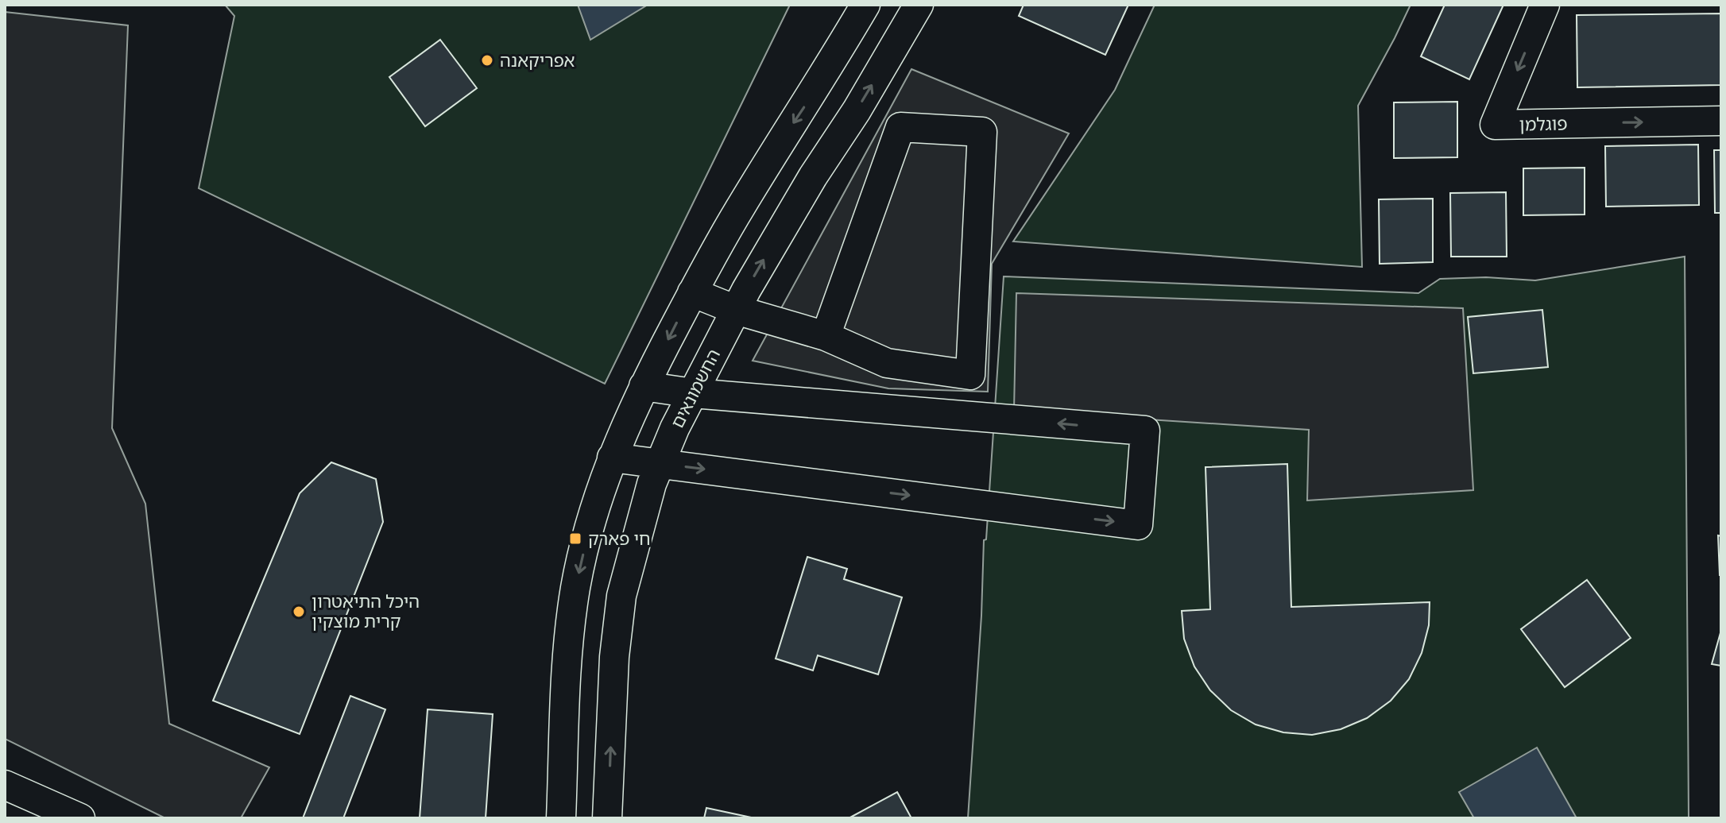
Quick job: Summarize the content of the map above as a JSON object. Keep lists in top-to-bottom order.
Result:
{
  "streets": {
    "street": ["פוגלמן", "החשמונאים"]
  },
  "places": {
    "other": ["אפריקאנה", "היכל התיאטרון קרית מוצקין"],
    "transit": ["חי פארק"]
  }
}
